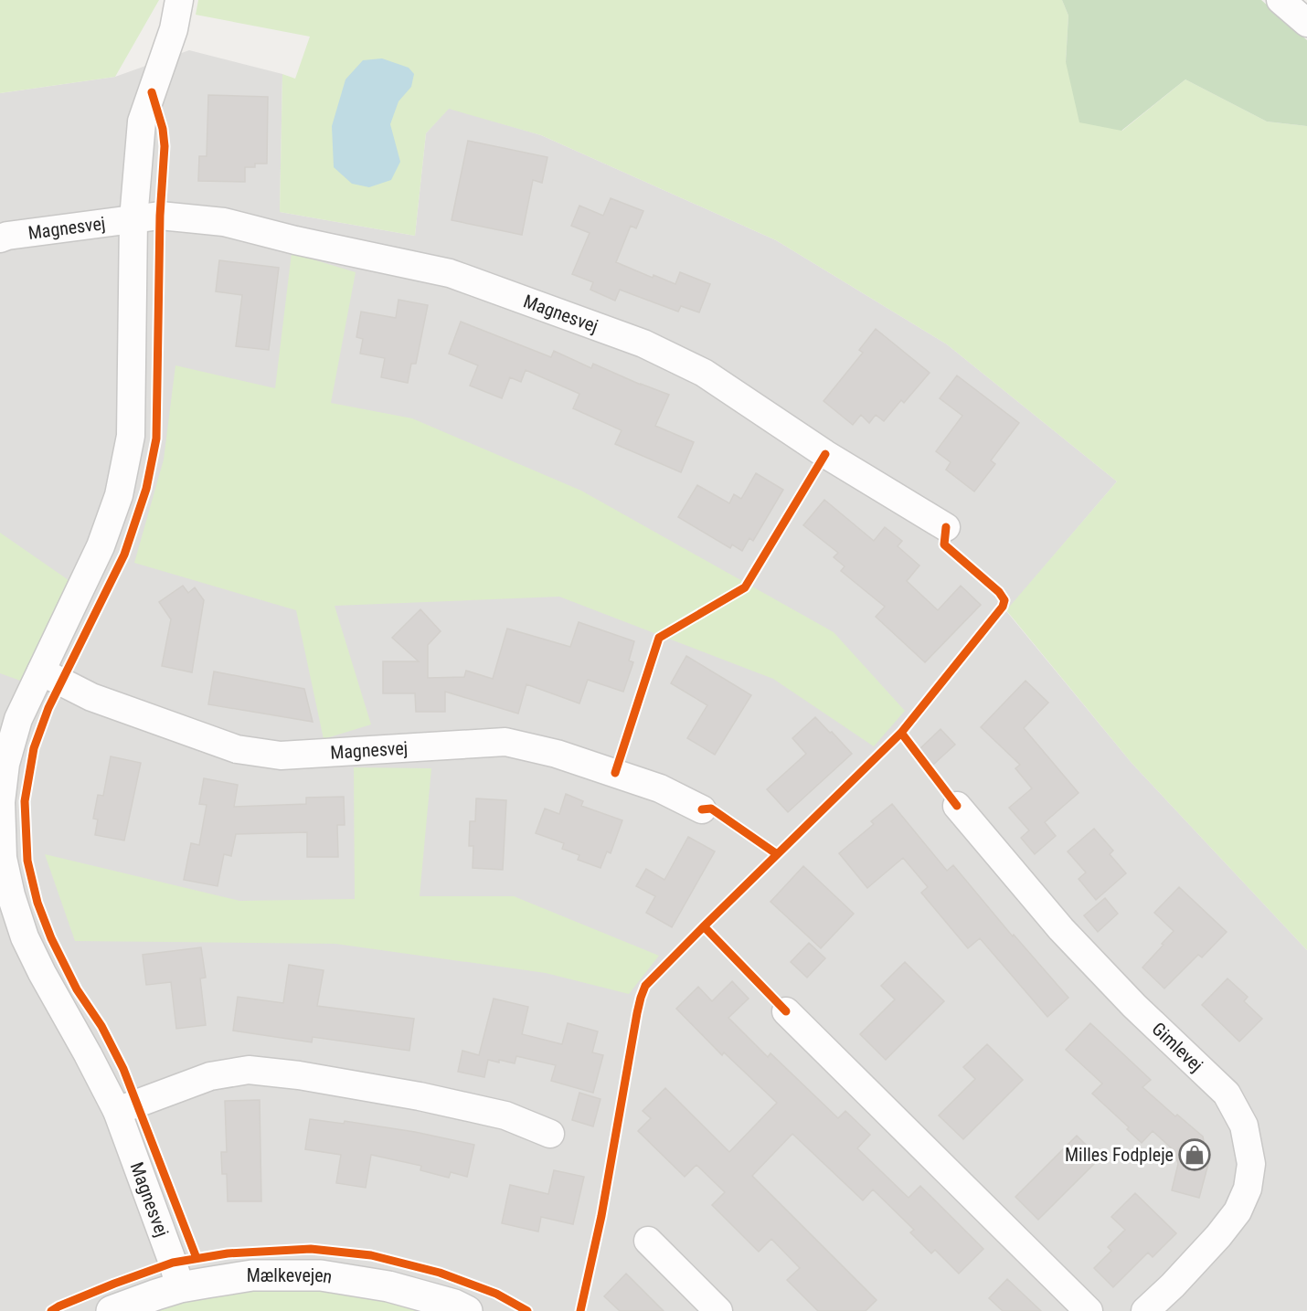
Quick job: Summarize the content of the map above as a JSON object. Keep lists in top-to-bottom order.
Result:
{
  "streets": {
    "street": ["Magnesvej", "Gimlevej", "Mælkevejen"]
  },
  "crossings": [
    ["Magnesvej", "Mælkevejen"]
  ],
  "places": {
    "shop": ["Milles Fodpleje"]
  }
}
